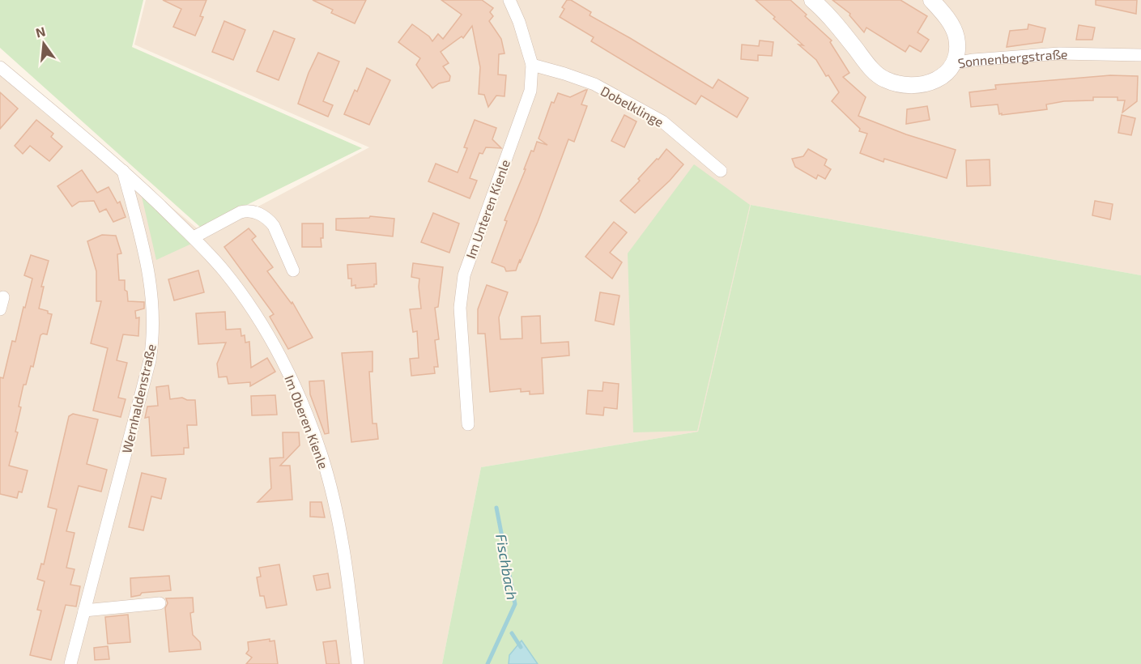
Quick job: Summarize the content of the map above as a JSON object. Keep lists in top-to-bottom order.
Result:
{
  "streets": {
    "street": [
      "Sonnenbergstraße",
      "Dobelklinge",
      "Im Unteren Kienle",
      "Wernhaldenstraße",
      "Im Oberen Kienle"
    ]
  },
  "crossings": [
    ["Dobelklinge", "Im Unteren Kienle"],
    ["Wernhaldenstraße", "Im Oberen Kienle"]
  ],
  "water": ["Fischbach"],
  "north": "top"
}
